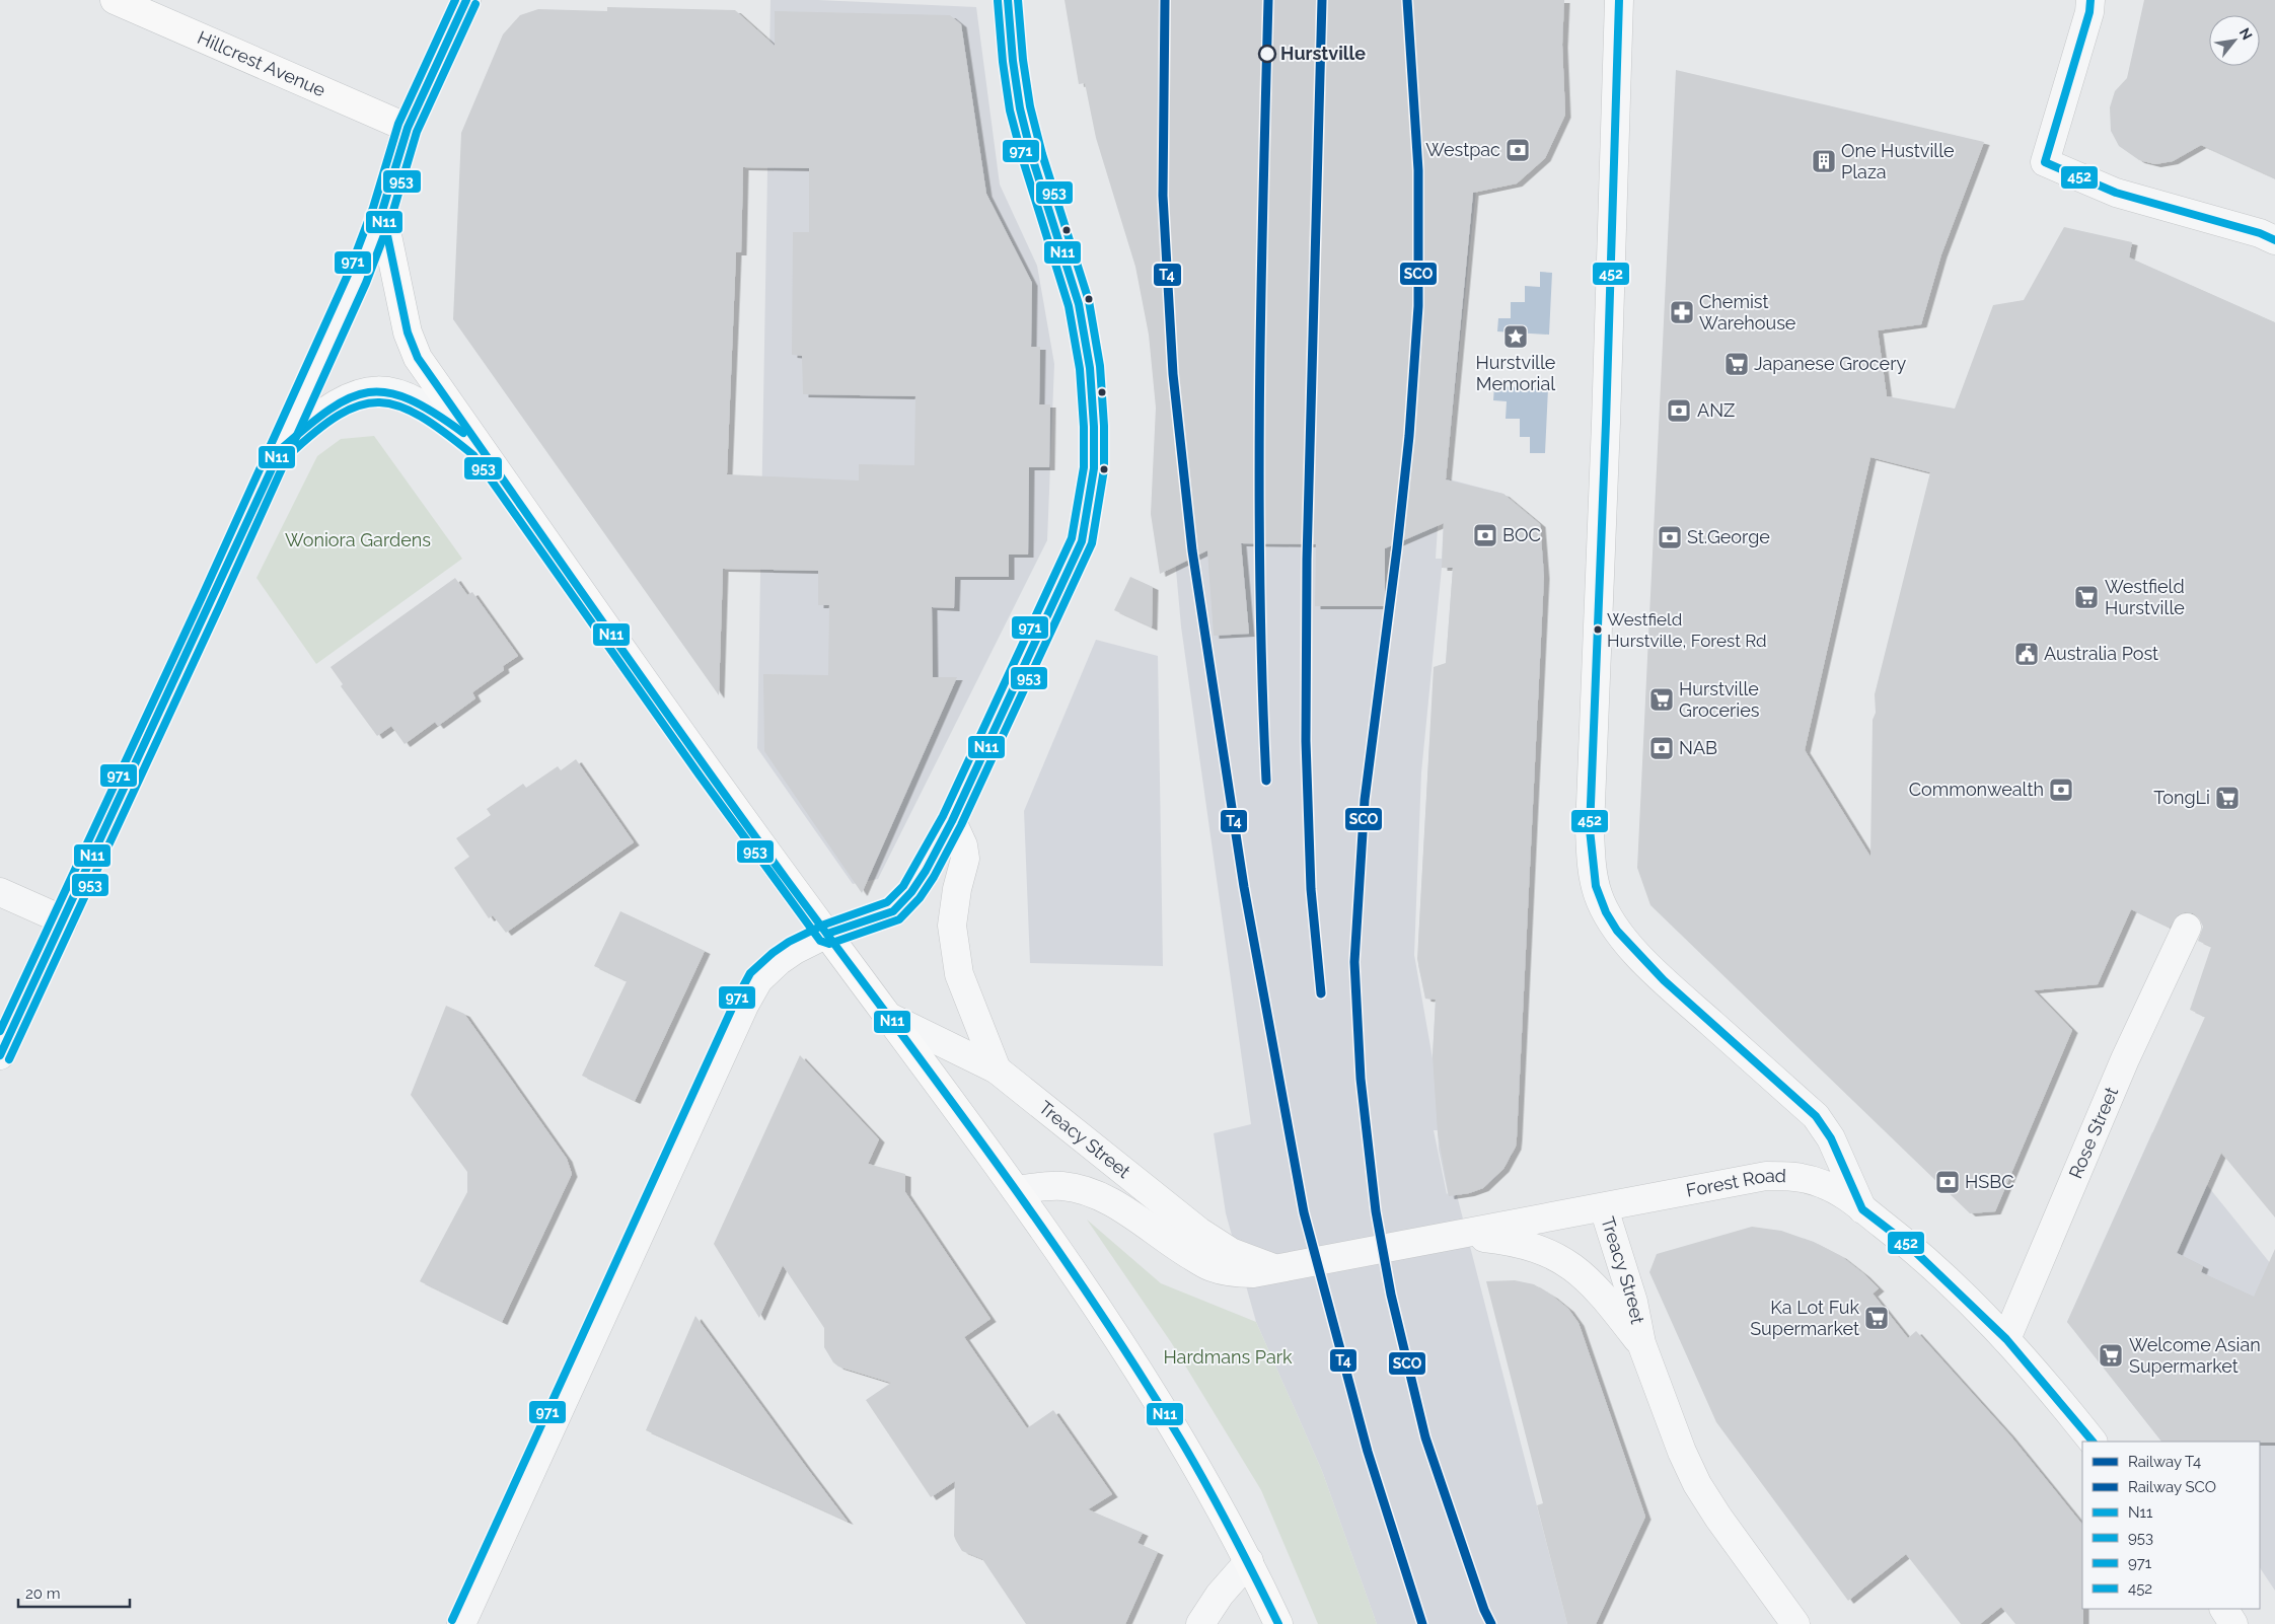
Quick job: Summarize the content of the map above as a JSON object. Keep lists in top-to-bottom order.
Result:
{
  "streets": {
    "main road": ["Hillcrest Avenue"],
    "street": ["Rose Street", "Treacy Street", "Forest Road"]
  },
  "crossings": [
    ["Rose Street", "Forest Road"],
    ["Treacy Street", "Forest Road"]
  ],
  "parks": ["Woniora Gardens", "Hardmans Park"],
  "places": {
    "other": ["Hurstville", "Westfield Hurstville, Forest Rd"],
    "bank": [
      "Westpac",
      "ANZ",
      "BOC",
      "St.George",
      "NAB",
      "Commonwealth",
      "HSBC"
    ],
    "building": ["One Hustville Plaza"],
    "pharmacy": ["Chemist Warehouse"],
    "place": ["Hurstville Memorial"],
    "supermarket": [
      "Japanese Grocery",
      "Westfield Hurstville",
      "Hurstville Groceries",
      "TongLi",
      "Ka Lot Fuk Supermarket",
      "Welcome Asian Supermarket"
    ],
    "public building": ["Australia Post"]
  },
  "lines": [
    "rail line T4",
    "rail line SCO",
    "transit line N11",
    "transit line 953",
    "transit line 971",
    "transit line 452"
  ],
  "legend": [
    "Railway T4",
    "Railway SCO",
    "N11",
    "953",
    "971",
    "452"
  ],
  "scale_bar": "20 m",
  "north": "top right"
}
